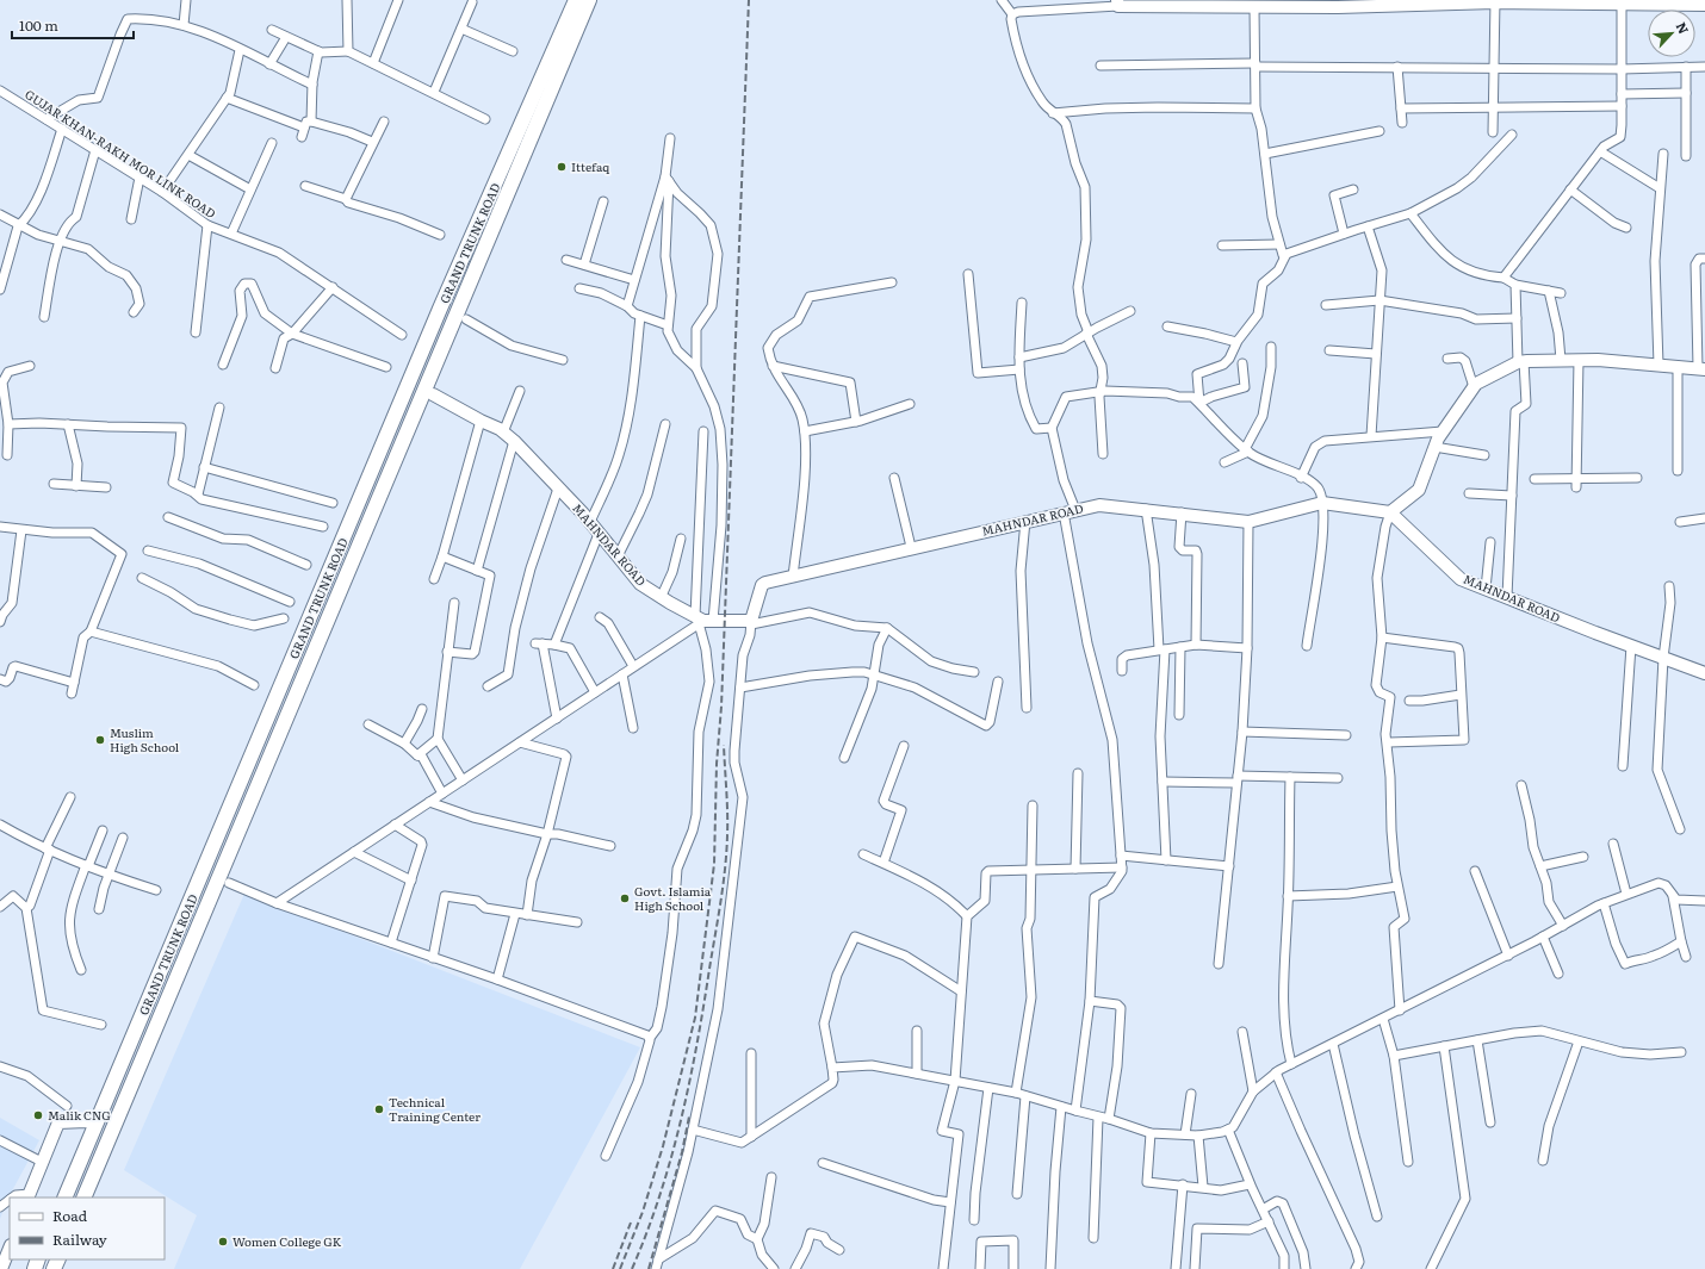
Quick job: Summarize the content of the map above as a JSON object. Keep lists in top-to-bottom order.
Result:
{
  "streets": {
    "highway": ["GRAND TRUNK ROAD"],
    "street": ["GUJAR KHAN-RAKH MOR LINK ROAD", "MAHNDAR ROAD"]
  },
  "places": [
    "Ittefaq",
    "Muslim High School",
    "Govt. Islamia High School",
    "Technical Training Center",
    "Malik CNG",
    "Women College GK"
  ],
  "legend": ["Road", "Railway"],
  "scale_bar": "100 m",
  "north": "top right"
}
